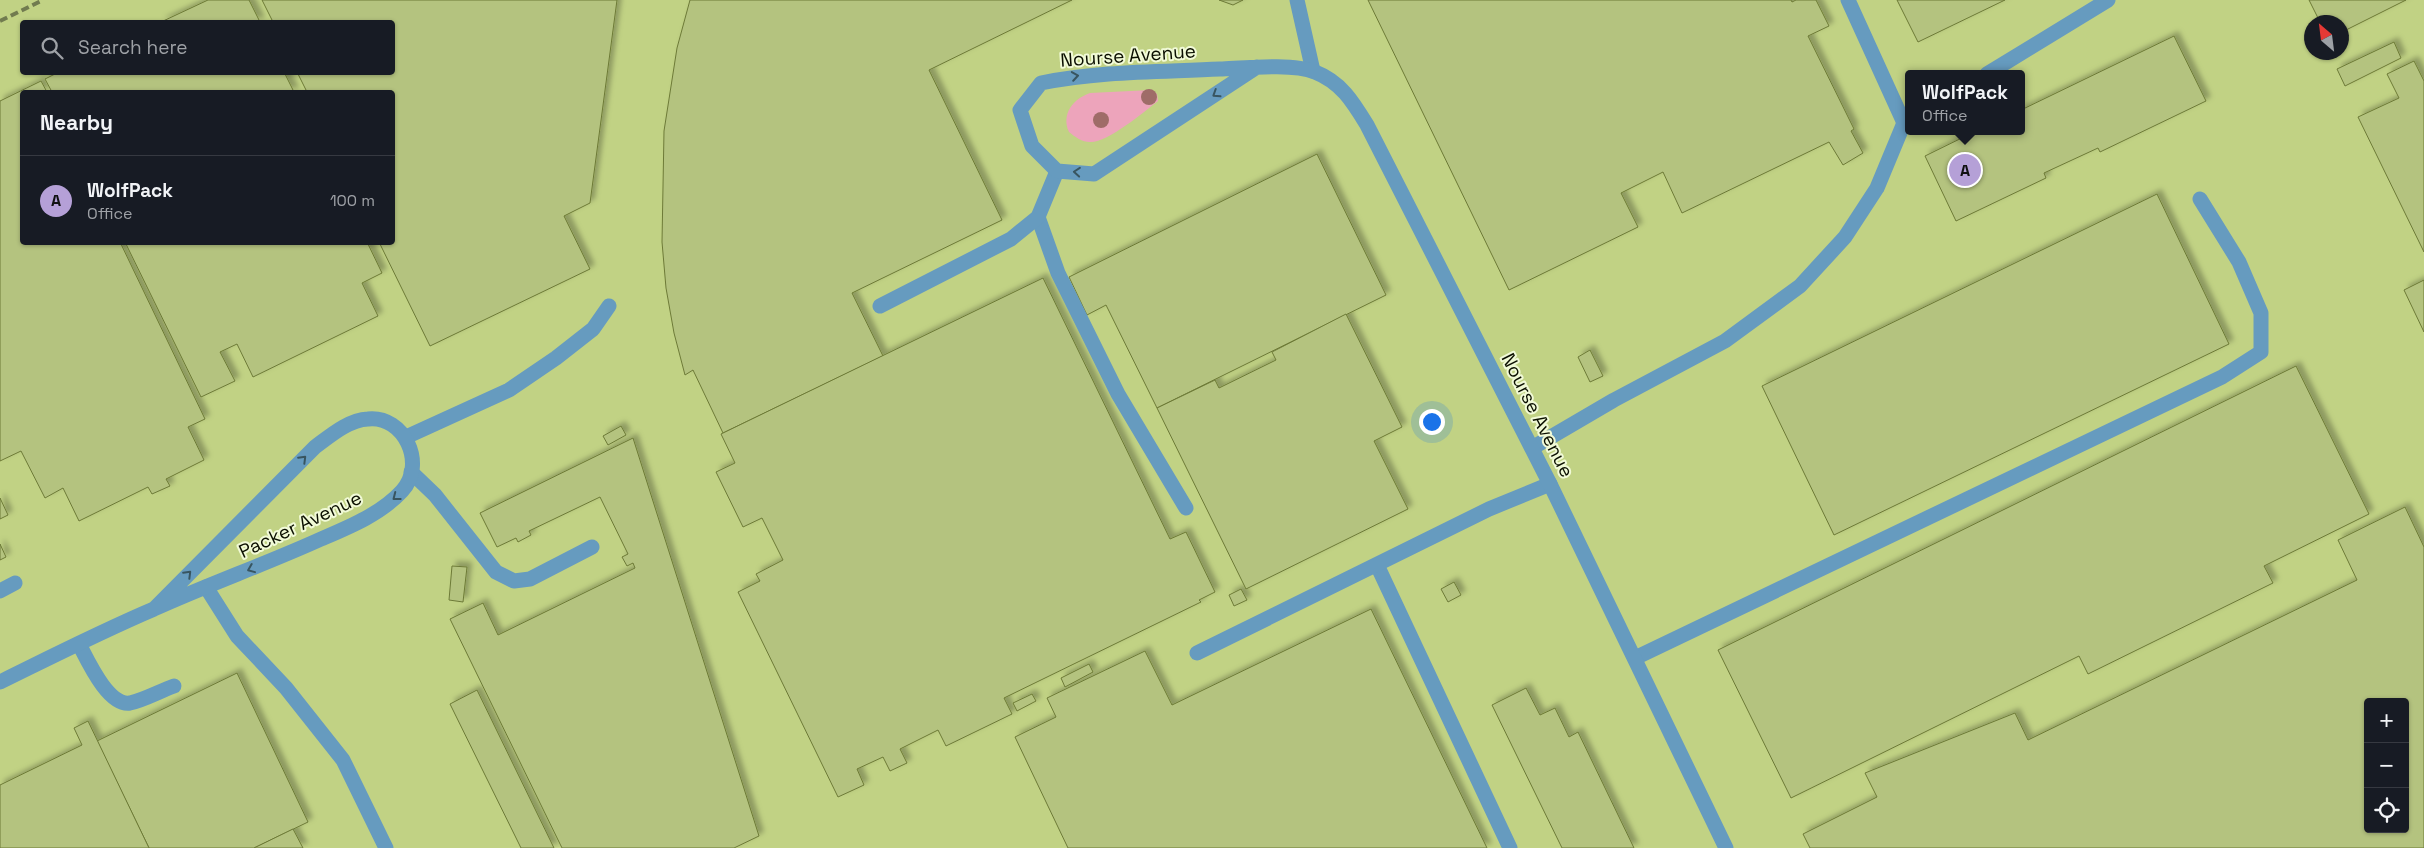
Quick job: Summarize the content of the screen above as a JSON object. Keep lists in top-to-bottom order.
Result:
{
  "streets": {
    "street": ["Nourse Avenue", "Packer Avenue"]
  },
  "north": "top left",
  "page": {
    "search": "Search here",
    "popup": ["WolfPack", "Office"],
    "heading": "Nearby",
    "pins": "A",
    "list": [
      {
        "mark": "A",
        "name": "WolfPack",
        "note": "Office",
        "value": "100 m"
      }
    ],
    "map_buttons": ["+", "−"]
  }
}
